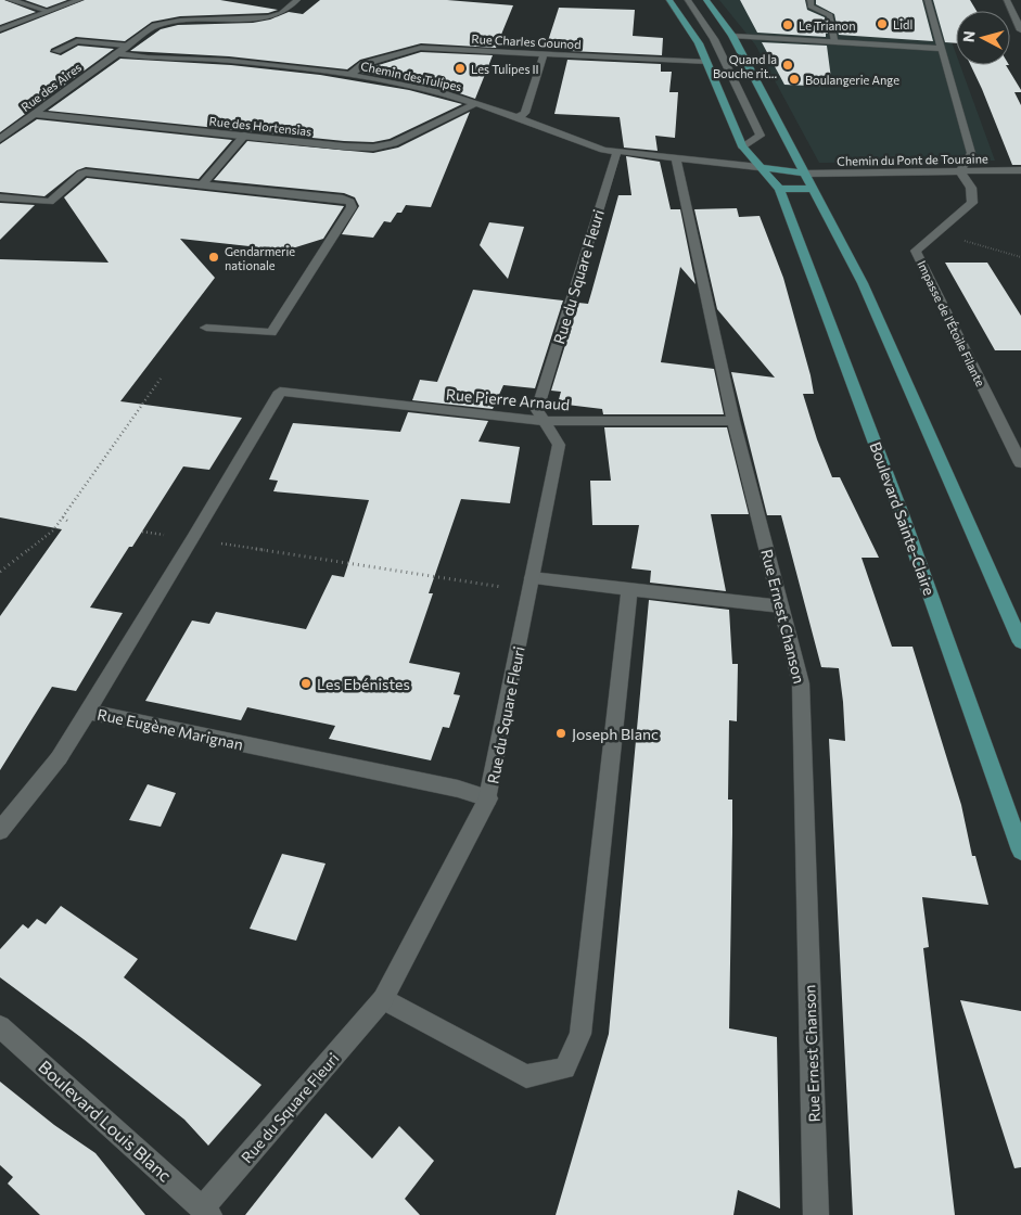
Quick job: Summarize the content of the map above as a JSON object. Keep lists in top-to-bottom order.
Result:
{
  "streets": {
    "main road": ["Boulevard Sainte-Claire"],
    "street": [
      "Rue Charles Gounod",
      "Chemin des Tulipes",
      "Rue des Aires",
      "Rue des Hortensias",
      "Chemin du Pont de Touraine",
      "Rue du Square Fleuri",
      "Impasse de l'Étoile Filante",
      "Rue Pierre Arnaud",
      "Rue Ernest Chanson",
      "Rue Eugène Marignan",
      "Boulevard Louis Blanc"
    ]
  },
  "crossings": [
    ["Rue Charles Gounod", "Chemin des Tulipes"],
    ["Rue Charles Gounod", "Boulevard Sainte-Claire"],
    ["Chemin des Tulipes", "Rue des Aires"],
    ["Chemin des Tulipes", "Rue des Hortensias"],
    ["Chemin des Tulipes", "Rue du Square Fleuri"],
    ["Chemin des Tulipes", "Boulevard Sainte-Claire"],
    ["Chemin des Tulipes", "Rue Ernest Chanson"],
    ["Rue des Aires", "Rue des Hortensias"],
    ["Chemin du Pont de Touraine", "Impasse de l'Étoile Filante"],
    ["Rue du Square Fleuri", "Rue Pierre Arnaud"],
    ["Rue du Square Fleuri", "Rue Eugène Marignan"],
    ["Rue du Square Fleuri", "Boulevard Louis Blanc"],
    ["Rue Pierre Arnaud", "Rue Ernest Chanson"],
    ["Rue Pierre Arnaud", "Rue Eugène Marignan"]
  ],
  "places": [
    "Lidl",
    "Le Trianon",
    "Quand la Bouche rit...",
    "Les Tulipes II",
    "Boulangerie Ange",
    "Gendarmerie nationale",
    "Les Ebénistes",
    "Joseph Blanc"
  ],
  "north": "left"
}
